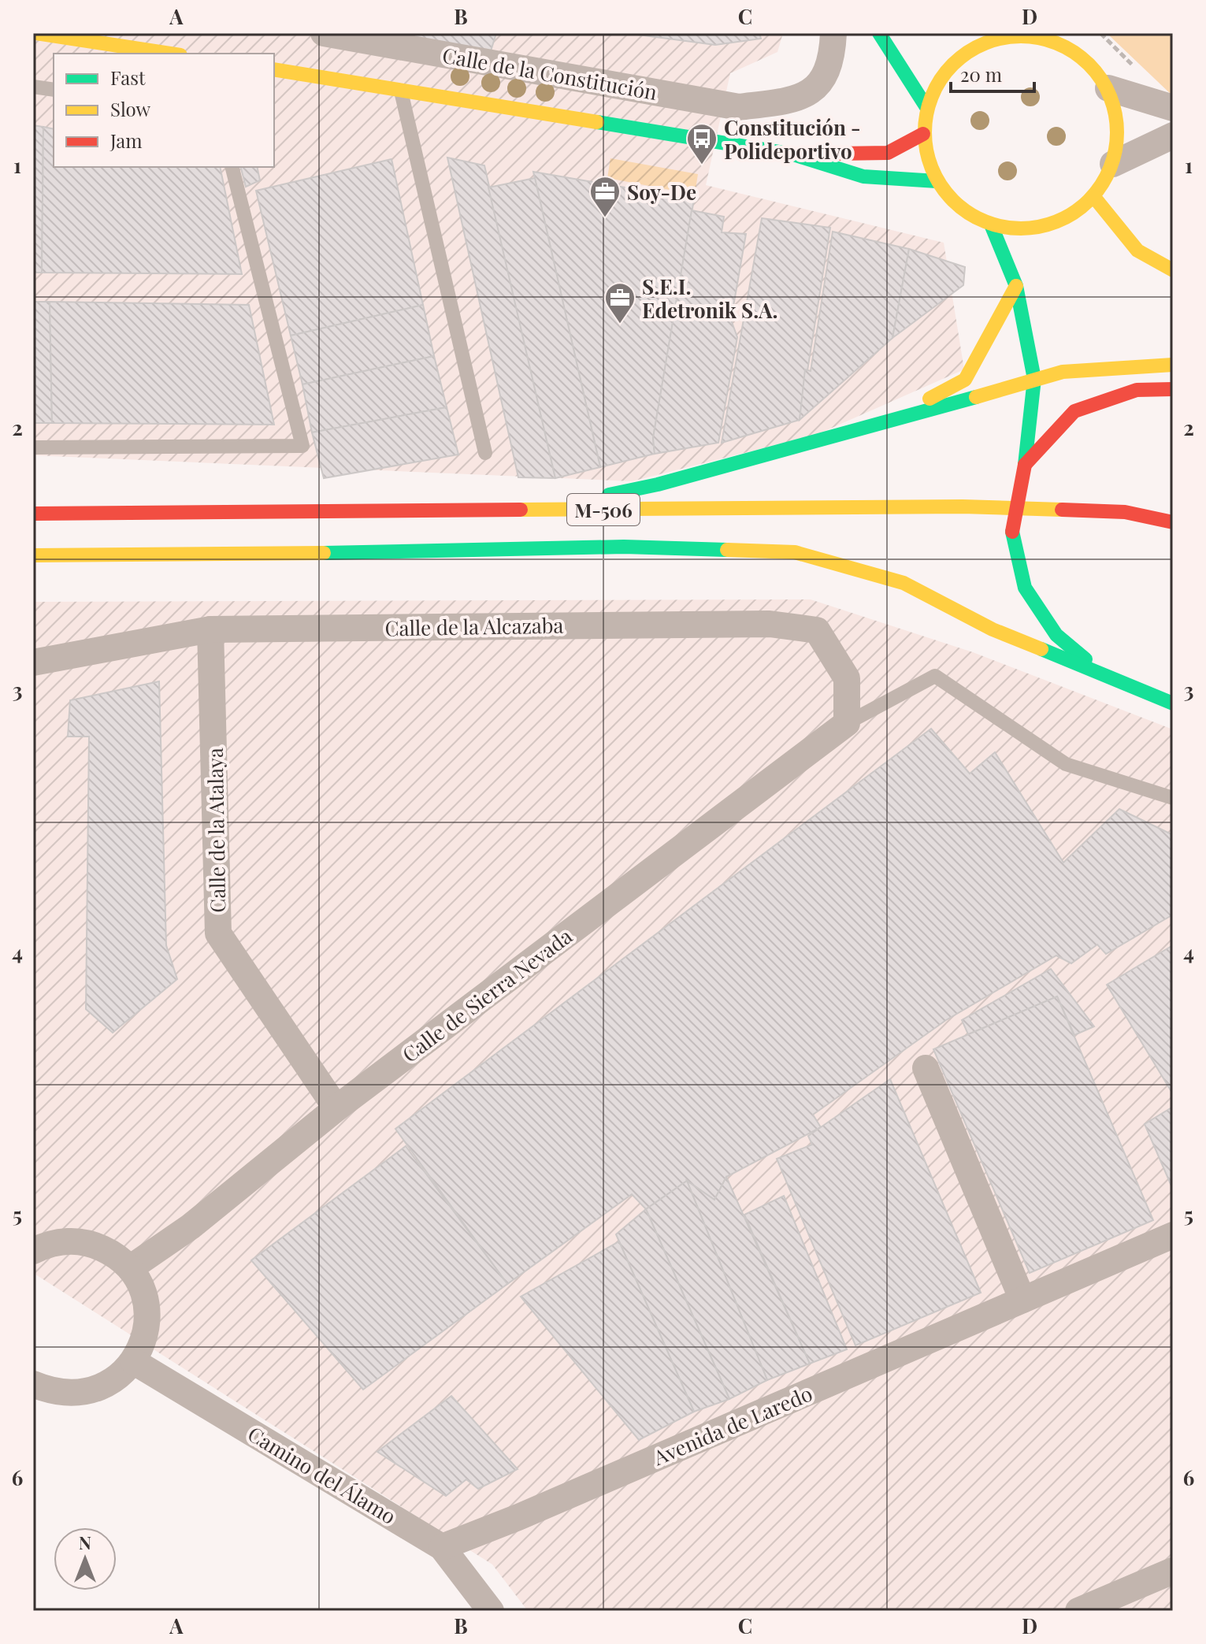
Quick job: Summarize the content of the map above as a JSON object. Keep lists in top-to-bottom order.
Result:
{
  "streets": {
    "main road": ["Calle de la Constitución", "M-506"],
    "street": [
      "Calle de la Alcazaba",
      "Calle de la Atalaya",
      "Calle de Sierra Nevada",
      "Avenida de Laredo",
      "Camino del Álamo"
    ]
  },
  "crossings": [
    ["Calle de la Alcazaba", "Calle de la Atalaya"],
    ["Calle de la Alcazaba", "Calle de Sierra Nevada"],
    ["Calle de la Atalaya", "Calle de Sierra Nevada"],
    ["Avenida de Laredo", "Camino del Álamo"]
  ],
  "places": {
    "bus stop": ["Constitución - Polideportivo"],
    "office": ["Soy-De", "S.E.I. Edetronik S.A."]
  },
  "legend": ["Fast", "Slow", "Jam"],
  "scale_bar": "20 m",
  "north": "top",
  "grid": {
    "columns": [
      "A",
      "B",
      "C",
      "D"
    ],
    "rows": [
      "1",
      "2",
      "3",
      "4",
      "5",
      "6"
    ]
  }
}
